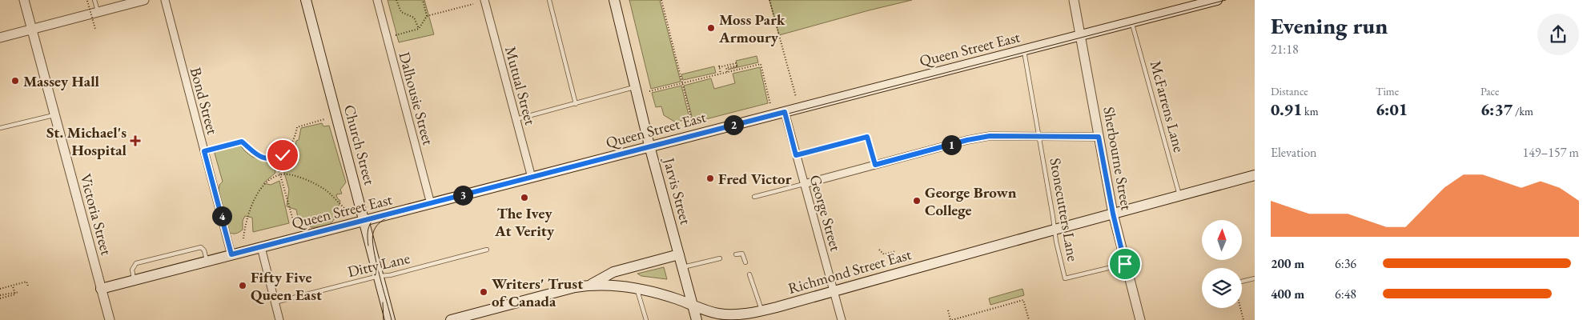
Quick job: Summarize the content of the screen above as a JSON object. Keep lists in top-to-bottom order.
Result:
{
  "streets": {
    "main road": [
      "Queen Street East",
      "Church Street",
      "Jarvis Street",
      "Richmond Street East"
    ],
    "street": [
      "Mutual Street",
      "Dalhousie Street",
      "Bond Street",
      "Sherbourne Street",
      "George Street",
      "Victoria Street"
    ],
    "lane": ["McFarrens Lane", "Stonecutters Lane", "Ditty Lane"]
  },
  "crossings": [
    ["Queen Street East", "Mutual Street"],
    ["Queen Street East", "Dalhousie Street"],
    ["Queen Street East", "Bond Street"],
    ["Queen Street East", "McFarrens Lane"],
    ["Queen Street East", "Church Street"],
    ["Queen Street East", "Sherbourne Street"],
    ["Queen Street East", "Jarvis Street"],
    ["Queen Street East", "Stonecutters Lane"],
    ["Queen Street East", "George Street"],
    ["Queen Street East", "Victoria Street"],
    ["McFarrens Lane", "Richmond Street East"],
    ["Church Street", "Ditty Lane"],
    ["Sherbourne Street", "Stonecutters Lane"],
    ["Sherbourne Street", "Richmond Street East"],
    ["Jarvis Street", "Richmond Street East"],
    ["Stonecutters Lane", "Richmond Street East"],
    ["George Street", "Richmond Street East"]
  ],
  "places": {
    "other": [
      "Moss Park Armoury",
      "Massey Hall",
      "Fred Victor",
      "The Ivey At Verity",
      "George Brown College",
      "Fifty Five Queen East",
      "Writers' Trust of Canada"
    ],
    "health": ["St. Michael's Hospital"]
  },
  "north": "top",
  "page": {
    "heading": ["Evening run", "21:18"],
    "stats": [
      ["Distance", "0.91 km"],
      ["Time", "6:01"],
      ["Pace", "6:37 /km"]
    ],
    "pins": [
      "2",
      "1",
      "3",
      "4"
    ],
    "chart": ["Elevation", "149–157 m"],
    "list": [
      {
        "name": "200 m",
        "note": "6:36"
      },
      {
        "name": "400 m",
        "note": "6:48"
      }
    ]
  }
}
